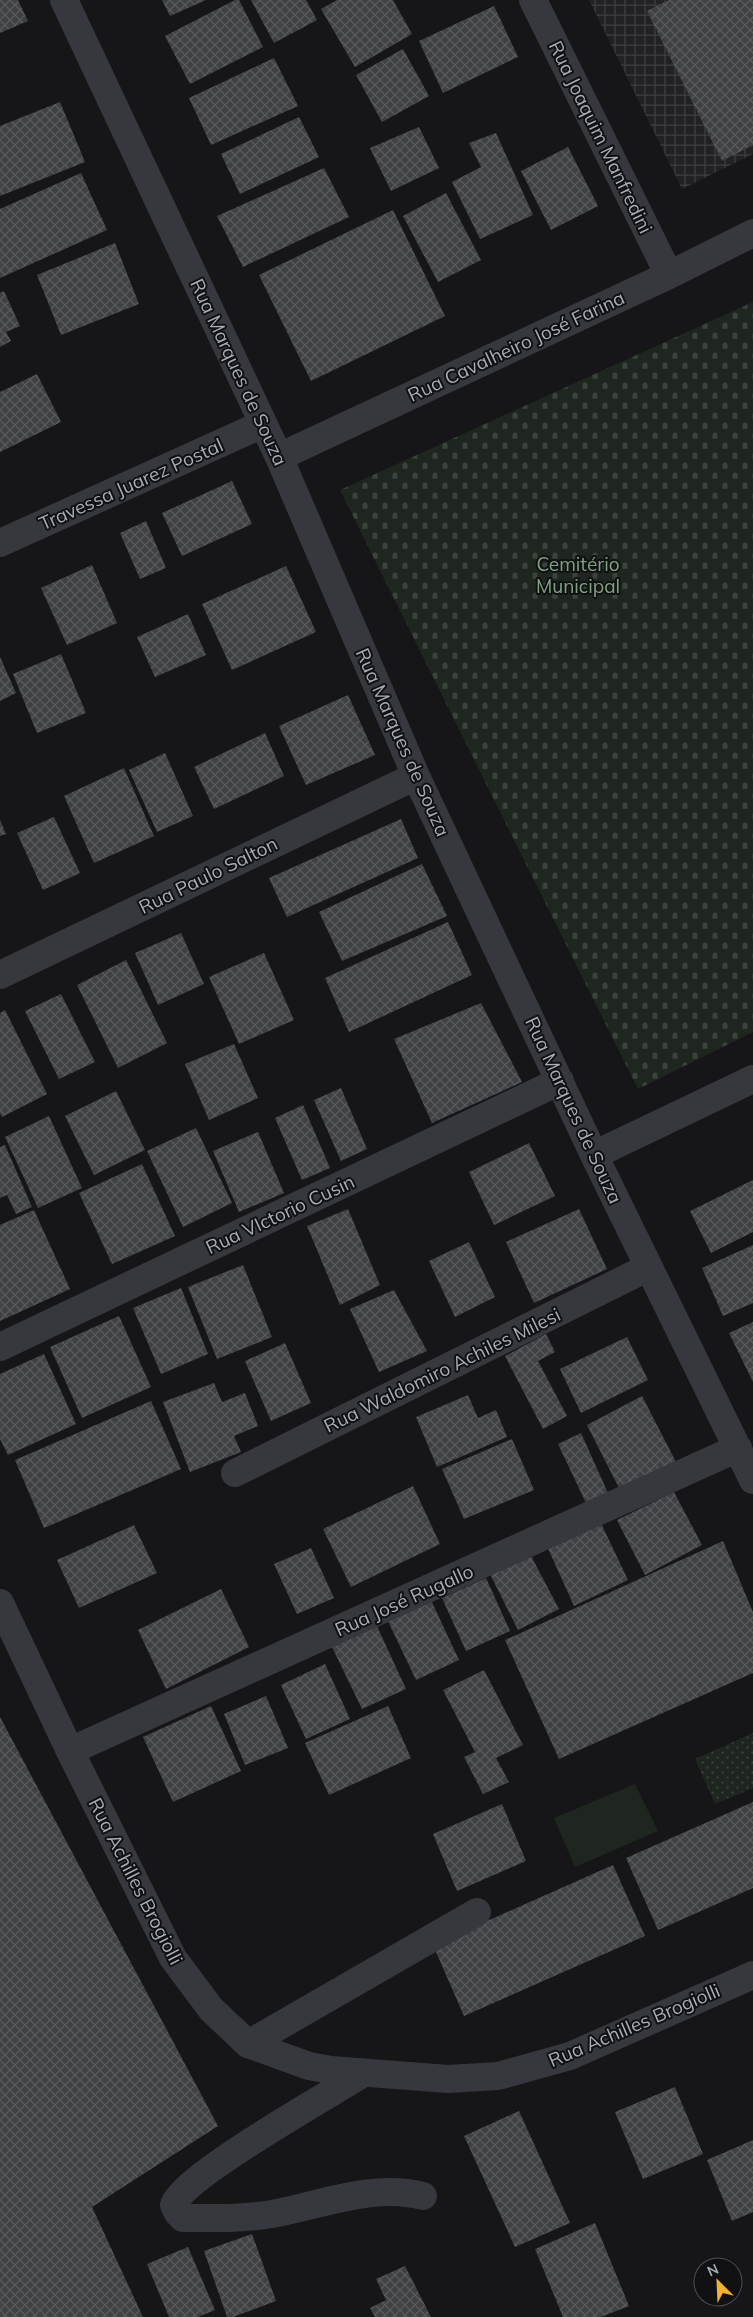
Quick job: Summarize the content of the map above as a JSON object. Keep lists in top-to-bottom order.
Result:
{
  "streets": {
    "street": [
      "Rua Joaquim Manfredini",
      "Rua Cavalheiro José Farina",
      "Rua Marques de Souza",
      "Travessa Juarez Postal",
      "Rua Paulo Salton",
      "Rua VIctorio Cusin",
      "Rua Waldomiro Achiles Milesi",
      "Rua José Rugallo",
      "Rua Achilles Brogiolli"
    ]
  },
  "crossings": [
    ["Rua Joaquim Manfredini", "Rua Cavalheiro José Farina"],
    ["Rua Cavalheiro José Farina", "Rua Marques de Souza"],
    ["Rua Marques de Souza", "Travessa Juarez Postal"],
    ["Rua Marques de Souza", "Rua Paulo Salton"],
    ["Rua Marques de Souza", "Rua VIctorio Cusin"],
    ["Rua Marques de Souza", "Rua Waldomiro Achiles Milesi"],
    ["Rua Marques de Souza", "Rua José Rugallo"],
    ["Rua José Rugallo", "Rua Achilles Brogiolli"]
  ],
  "parks": ["Cemitério Municipal"],
  "north": "top left"
}
